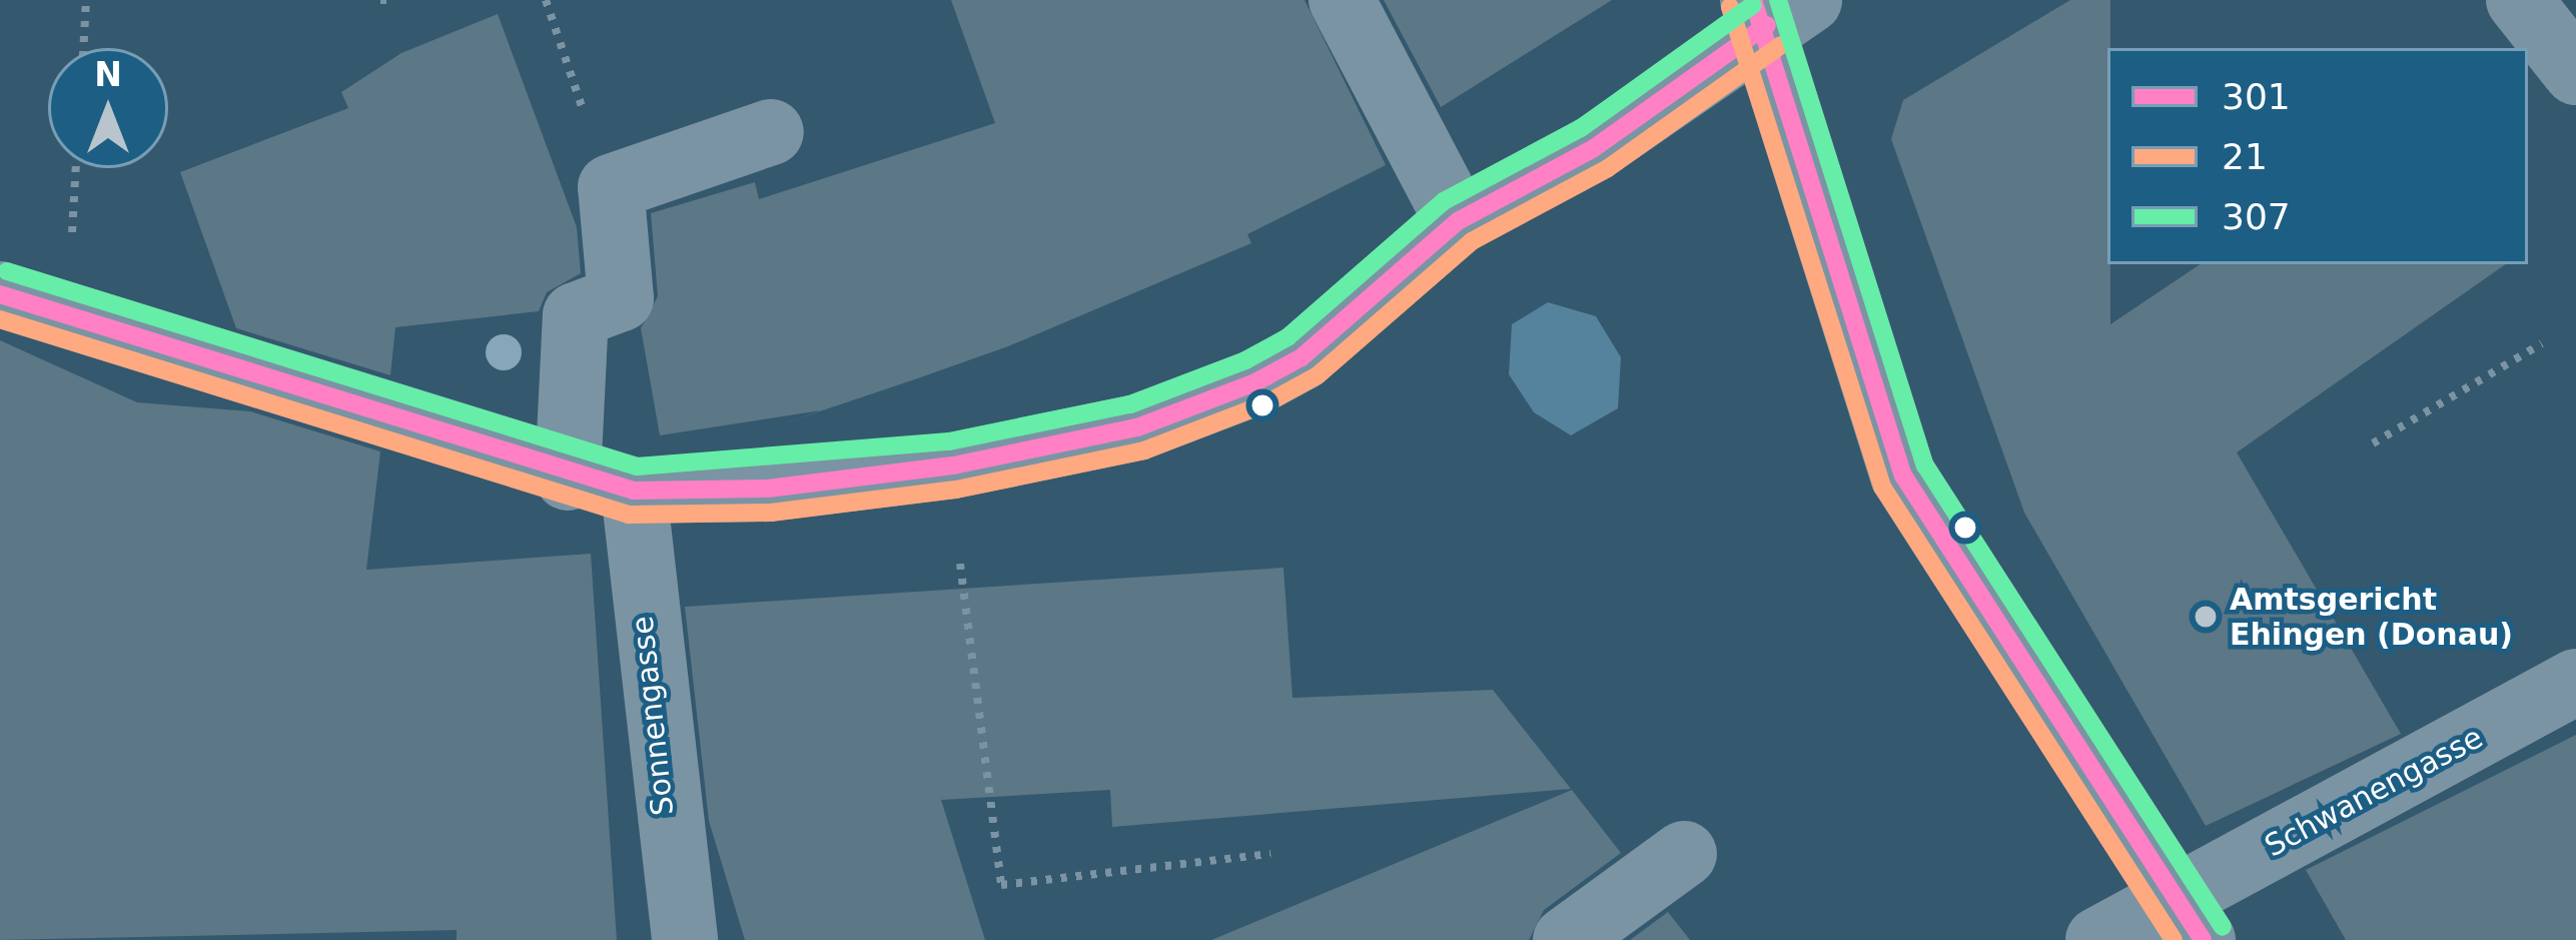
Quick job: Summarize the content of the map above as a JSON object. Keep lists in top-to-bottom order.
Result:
{
  "streets": {
    "street": ["Sonnengasse", "Schwanengasse"]
  },
  "places": ["Amtsgericht Ehingen (Donau)"],
  "lines": ["transit line 301", "transit line 307", "transit line 21"],
  "legend": ["301", "21", "307"],
  "north": "top"
}
